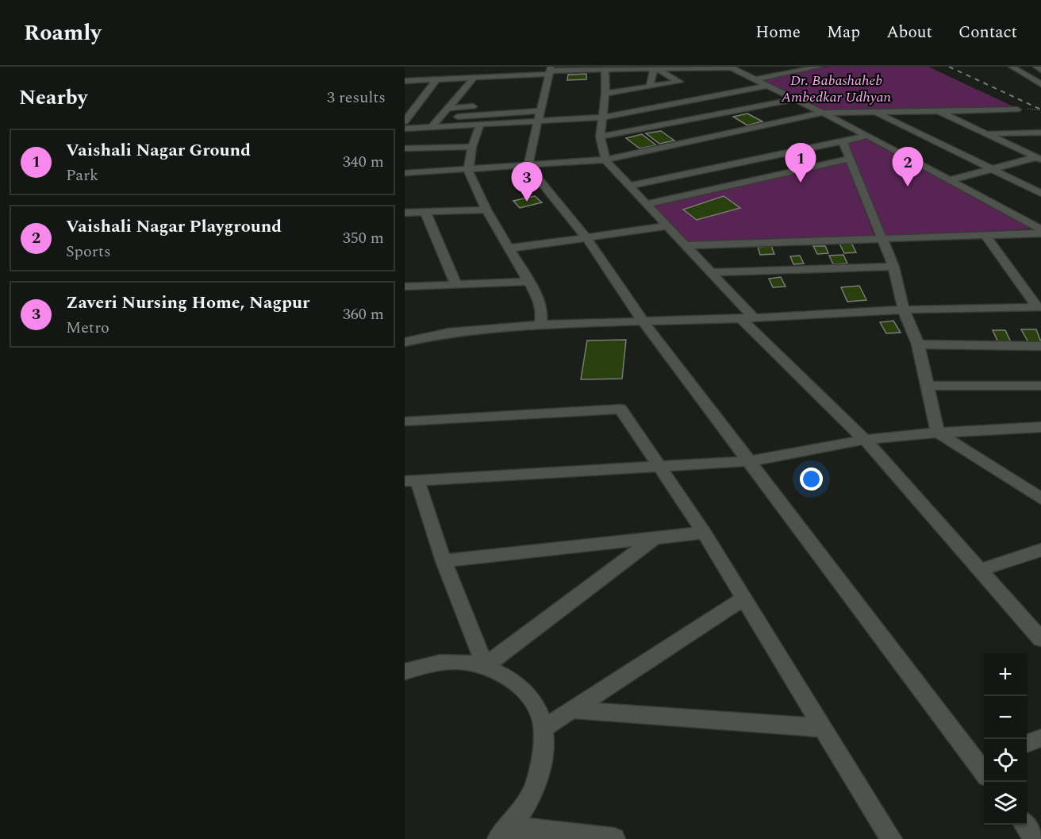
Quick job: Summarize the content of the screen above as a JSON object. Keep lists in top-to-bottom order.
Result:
{
  "parks": ["Dr. Babashaheb Ambedkar Udhyan"],
  "page": {
    "header": "Roamly",
    "nav": [
      "Home",
      "Map",
      "About",
      "Contact"
    ],
    "heading": ["Nearby", "3 results"],
    "list": [
      {
        "mark": "1",
        "name": "Vaishali Nagar Ground",
        "note": "Park",
        "value": "340 m"
      },
      {
        "mark": "2",
        "name": "Vaishali Nagar Playground",
        "note": "Sports",
        "value": "350 m"
      },
      {
        "mark": "3",
        "name": "Zaveri Nursing Home, Nagpur",
        "note": "Metro",
        "value": "360 m"
      }
    ],
    "pins": ["1", "2", "3"],
    "map_buttons": ["+", "−"]
  }
}
